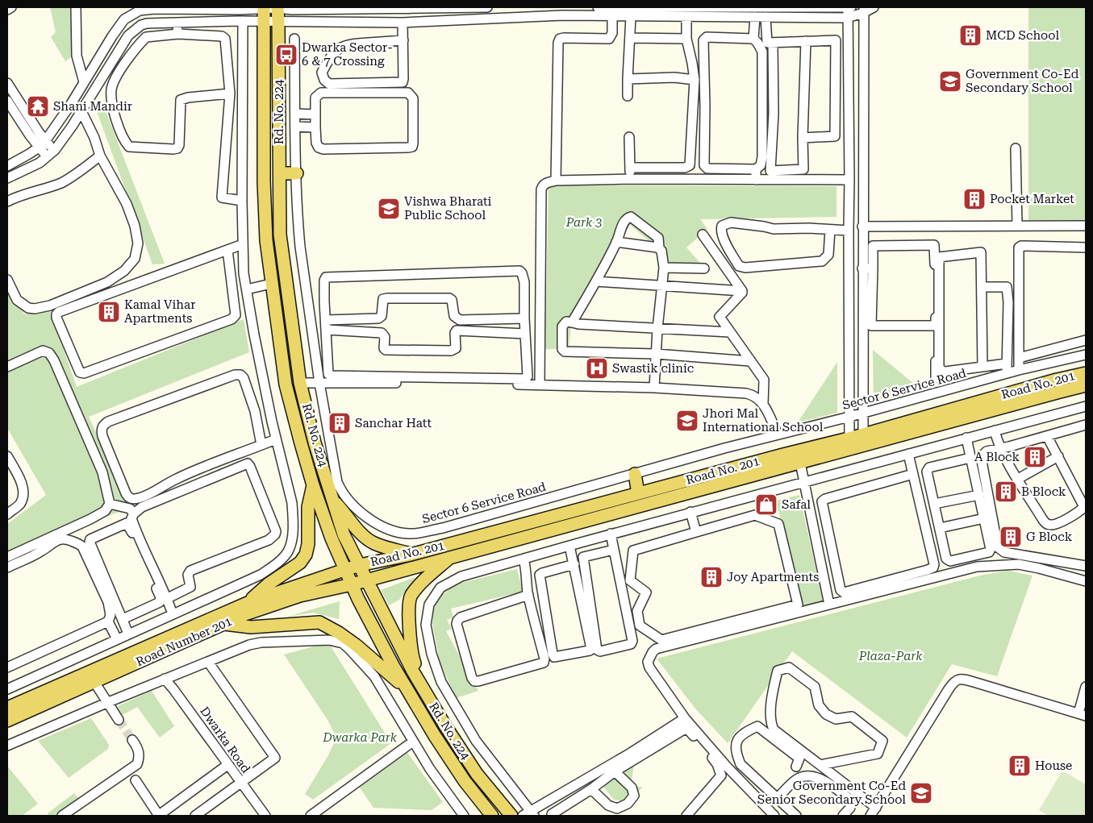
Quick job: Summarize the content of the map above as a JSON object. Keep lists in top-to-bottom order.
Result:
{
  "streets": {
    "main road": ["Rd. No. 224", "Road No. 201", "Road Number 201"],
    "street": ["Sector 6 Service Road", "Dwarka Road"]
  },
  "crossings": [
    ["Rd. No. 224", "Road No. 201"],
    ["Rd. No. 224", "Road Number 201"],
    ["Road No. 201", "Road Number 201"]
  ],
  "parks": ["Park 3", "Plaza-Park", "Dwarka Park"],
  "places": {
    "building": [
      "MCD School",
      "Pocket Market",
      "Kamal Vihar Apartments",
      "Sanchar Hatt",
      "A Block",
      "B Block",
      "G Block",
      "Joy Apartments",
      "House"
    ],
    "bus stop": ["Dwarka Sector- 6 & 7 Crossing"],
    "school or university": [
      "Government Co-Ed Secondary School",
      "Vishwa Bharati Public School",
      "Jhori Mal International School",
      "Government Co-Ed Senior Secondary School"
    ],
    "temple": ["Shani Mandir"],
    "hospital": ["Swastik clinic"],
    "shop": ["Safal"]
  }
}
